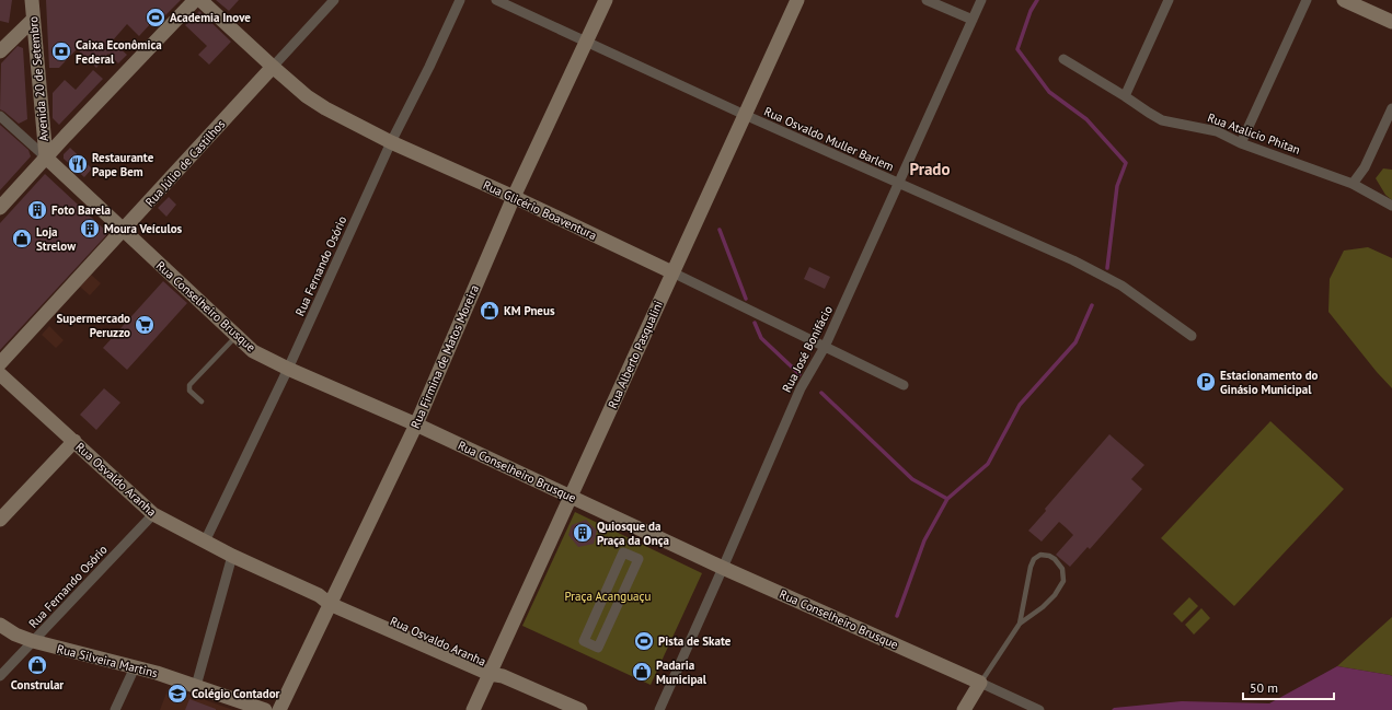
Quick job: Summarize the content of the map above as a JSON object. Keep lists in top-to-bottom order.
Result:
{
  "streets": {
    "street": [
      "Avenida 20 de Setembro",
      "Rua Atalicio Phitan",
      "Rua Osvaldo Muller Barlem",
      "Rua Júlio de Castilhos",
      "Rua Glicério Boaventura",
      "Rua Fernando Osório",
      "Rua Conselheiro Brusque",
      "Rua José Bonifácio",
      "Rua Alberto Pasqualini",
      "Rua Firmina de Matos Moreira",
      "Rua Osvaldo Aranha",
      "Rua Silveira Martins"
    ]
  },
  "crossings": [
    ["Avenida 20 de Setembro", "Rua Conselheiro Brusque"],
    ["Rua Osvaldo Muller Barlem", "Rua José Bonifácio"],
    ["Rua Osvaldo Muller Barlem", "Rua Alberto Pasqualini"],
    ["Rua Osvaldo Muller Barlem", "Rua Firmina de Matos Moreira"],
    ["Rua Júlio de Castilhos", "Rua Glicério Boaventura"],
    ["Rua Júlio de Castilhos", "Rua Conselheiro Brusque"],
    ["Rua Glicério Boaventura", "Rua Fernando Osório"],
    ["Rua Glicério Boaventura", "Rua José Bonifácio"],
    ["Rua Glicério Boaventura", "Rua Alberto Pasqualini"],
    ["Rua Glicério Boaventura", "Rua Firmina de Matos Moreira"],
    ["Rua Fernando Osório", "Rua Conselheiro Brusque"],
    ["Rua Fernando Osório", "Rua Osvaldo Aranha"],
    ["Rua Fernando Osório", "Rua Silveira Martins"],
    ["Rua Conselheiro Brusque", "Rua José Bonifácio"],
    ["Rua Conselheiro Brusque", "Rua Alberto Pasqualini"],
    ["Rua Conselheiro Brusque", "Rua Firmina de Matos Moreira"],
    ["Rua Alberto Pasqualini", "Rua Osvaldo Aranha"],
    ["Rua Firmina de Matos Moreira", "Rua Osvaldo Aranha"]
  ],
  "districts": ["Prado"],
  "parks": ["Praça Acanguaçu"],
  "places": {
    "sports": ["Academia Inove", "Pista de Skate"],
    "bank": ["Caixa Econômica Federal"],
    "restaurant": ["Restaurante Pape Bem"],
    "building": ["Foto Barela", "Moura Veículos", "Quiosque da Praça da Onça"],
    "shop": [
      "Loja Strelow",
      "KM Pneus",
      "Constrular",
      "Padaria Municipal"
    ],
    "supermarket": ["Supermercado Peruzzo"],
    "parking": ["Estacionamento do Ginásio Municipal"],
    "school or university": ["Colégio Contador"]
  },
  "scale_bar": "50 m"
}
